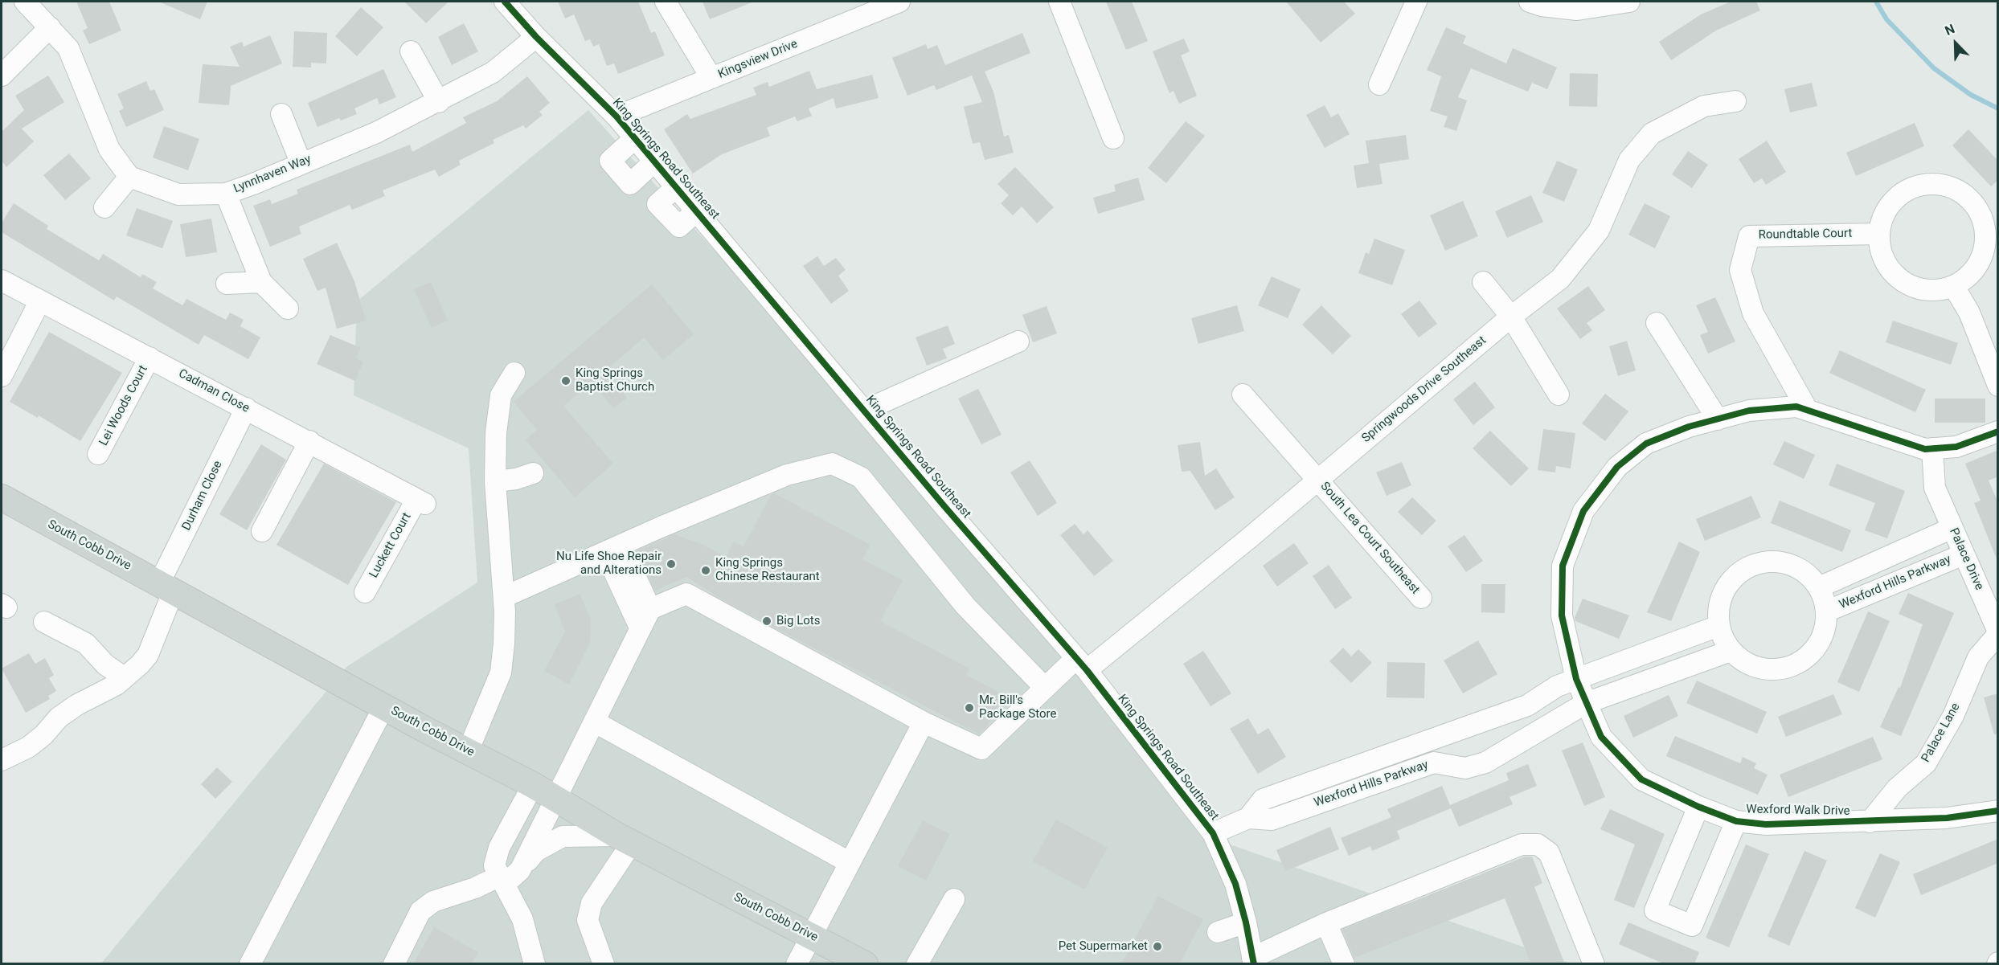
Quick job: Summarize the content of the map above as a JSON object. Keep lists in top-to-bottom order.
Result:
{
  "streets": {
    "main road": ["South Cobb Drive"],
    "street": [
      "Kingsview Drive",
      "King Springs Road Southeast",
      "Lynnhaven Way",
      "Roundtable Court",
      "Springwoods Drive Southeast",
      "Cadman Close",
      "Lei Woods Court",
      "Durham Close",
      "South Lea Court Southeast",
      "Luckett Court",
      "Palace Drive",
      "Wexford Hills Parkway",
      "Palace Lane",
      "Wexford Walk Drive"
    ]
  },
  "crossings": [
    ["Kingsview Drive", "King Springs Road Southeast"],
    ["King Springs Road Southeast", "Lynnhaven Way"],
    ["King Springs Road Southeast", "Springwoods Drive Southeast"],
    ["King Springs Road Southeast", "Wexford Hills Parkway"],
    ["Springwoods Drive Southeast", "South Lea Court Southeast"],
    ["Cadman Close", "Lei Woods Court"],
    ["Cadman Close", "Durham Close"],
    ["Cadman Close", "Luckett Court"],
    ["Durham Close", "South Cobb Drive"],
    ["Palace Drive", "Wexford Hills Parkway"],
    ["Palace Drive", "Palace Lane"],
    ["Wexford Hills Parkway", "Wexford Walk Drive"],
    ["Palace Lane", "Wexford Walk Drive"]
  ],
  "places": [
    "King Springs Baptist Church",
    "Nu Life Shoe Repair and Alterations",
    "King Springs Chinese Restaurant",
    "Big Lots",
    "Mr. Bill's Package Store",
    "Pet Supermarket"
  ],
  "north": "top left"
}
